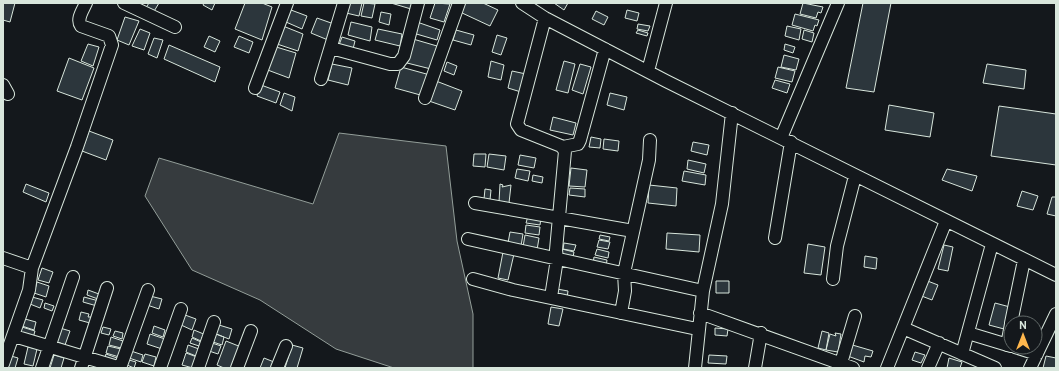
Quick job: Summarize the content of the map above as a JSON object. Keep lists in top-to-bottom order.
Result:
{
  "north": "top"
}
